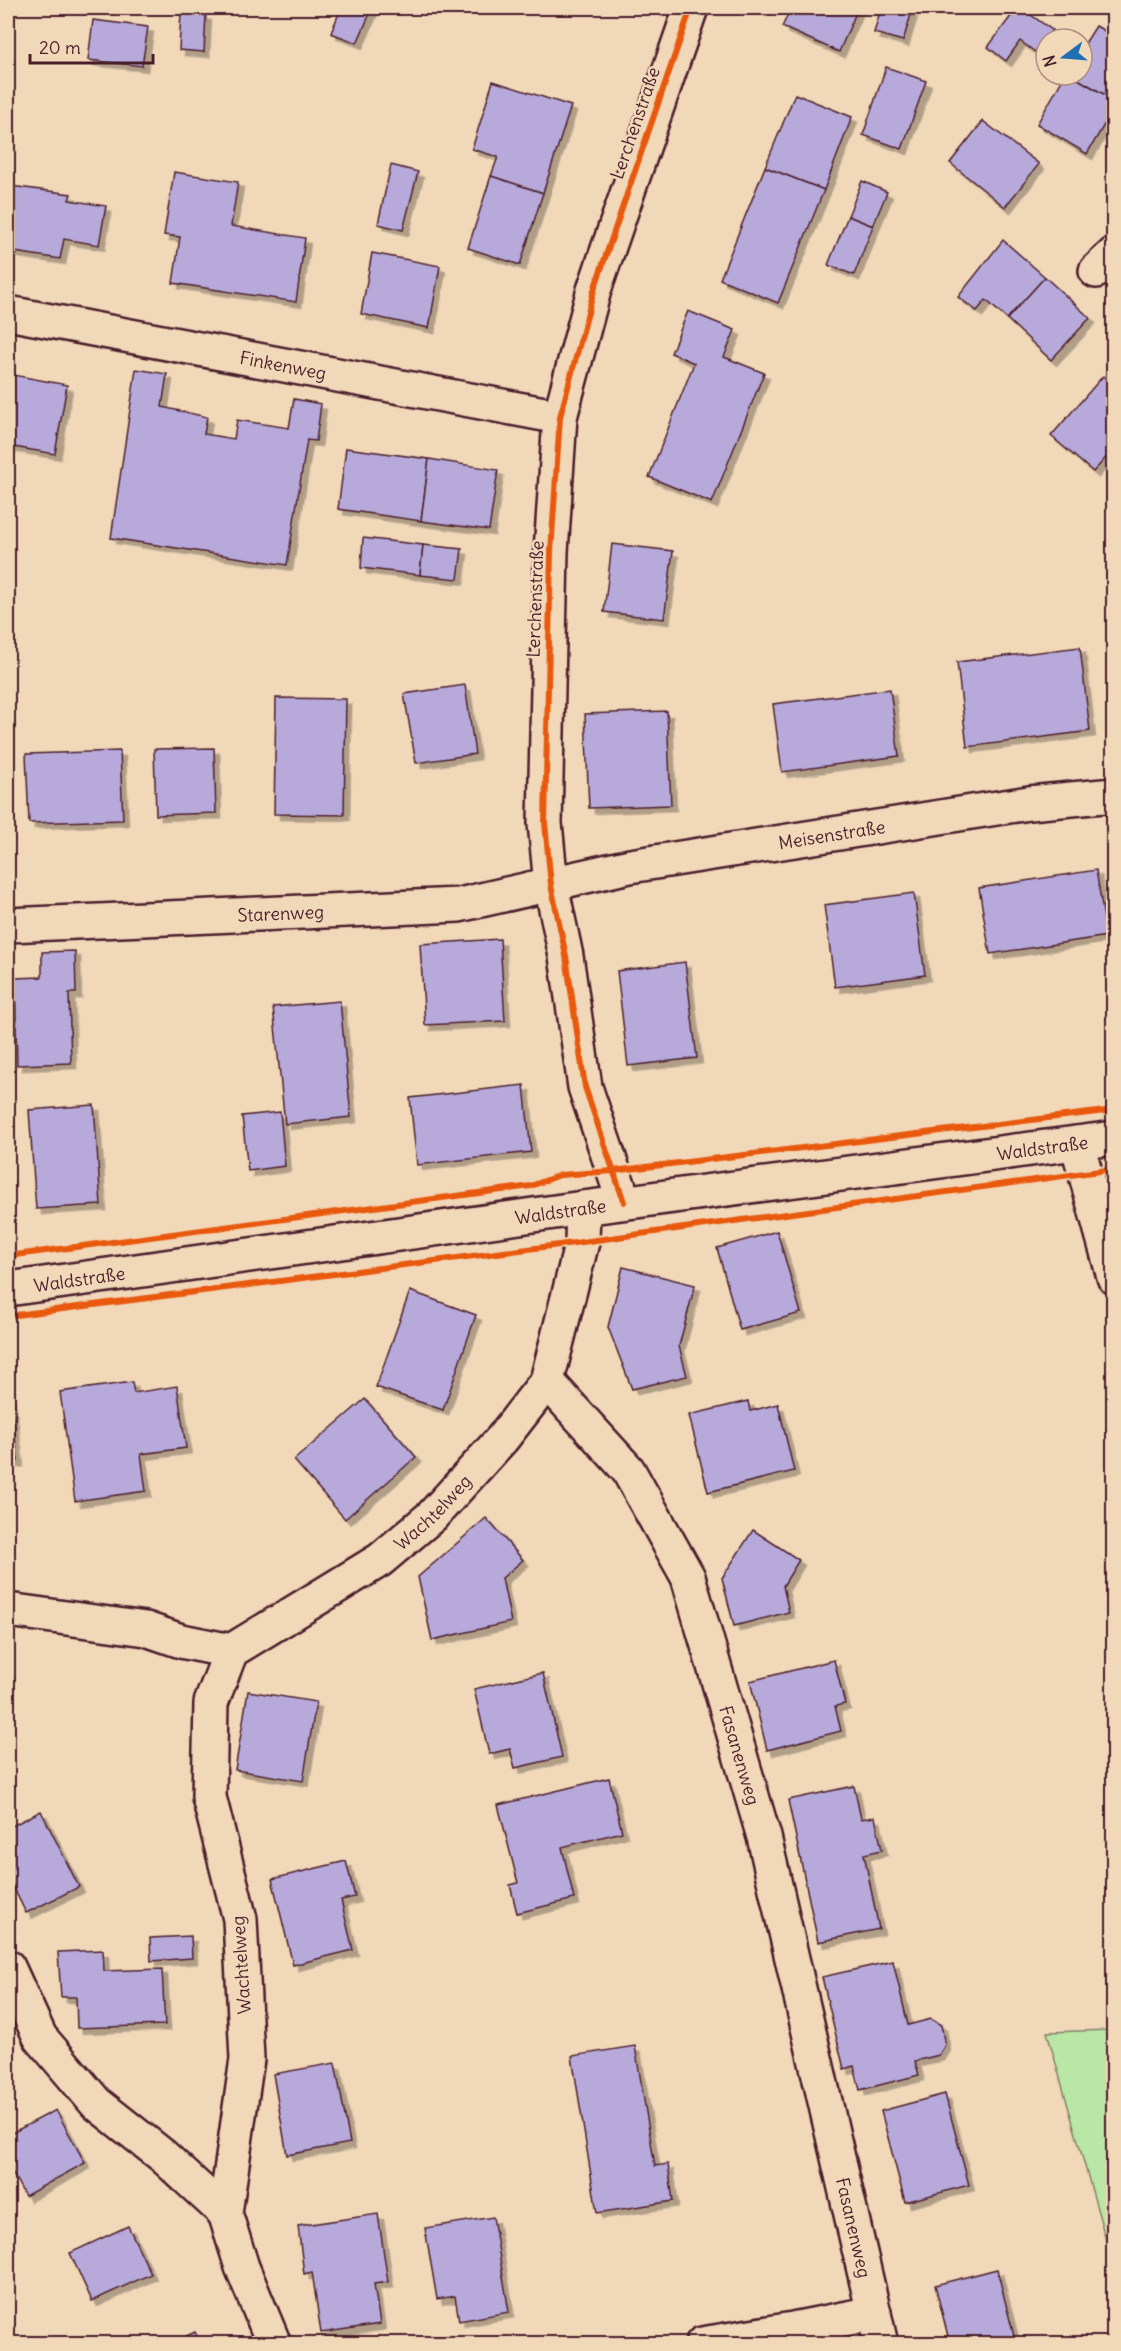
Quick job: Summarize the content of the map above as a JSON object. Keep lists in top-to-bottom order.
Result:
{
  "streets": {
    "street": [
      "Lerchenstraße",
      "Finkenweg",
      "Meisenstraße",
      "Starenweg",
      "Waldstraße",
      "Wachtelweg",
      "Fasanenweg"
    ]
  },
  "crossings": [
    ["Lerchenstraße", "Finkenweg"],
    ["Lerchenstraße", "Meisenstraße"],
    ["Lerchenstraße", "Starenweg"],
    ["Lerchenstraße", "Waldstraße"],
    ["Meisenstraße", "Starenweg"],
    ["Wachtelweg", "Fasanenweg"]
  ],
  "scale_bar": "20 m",
  "north": "left"
}
